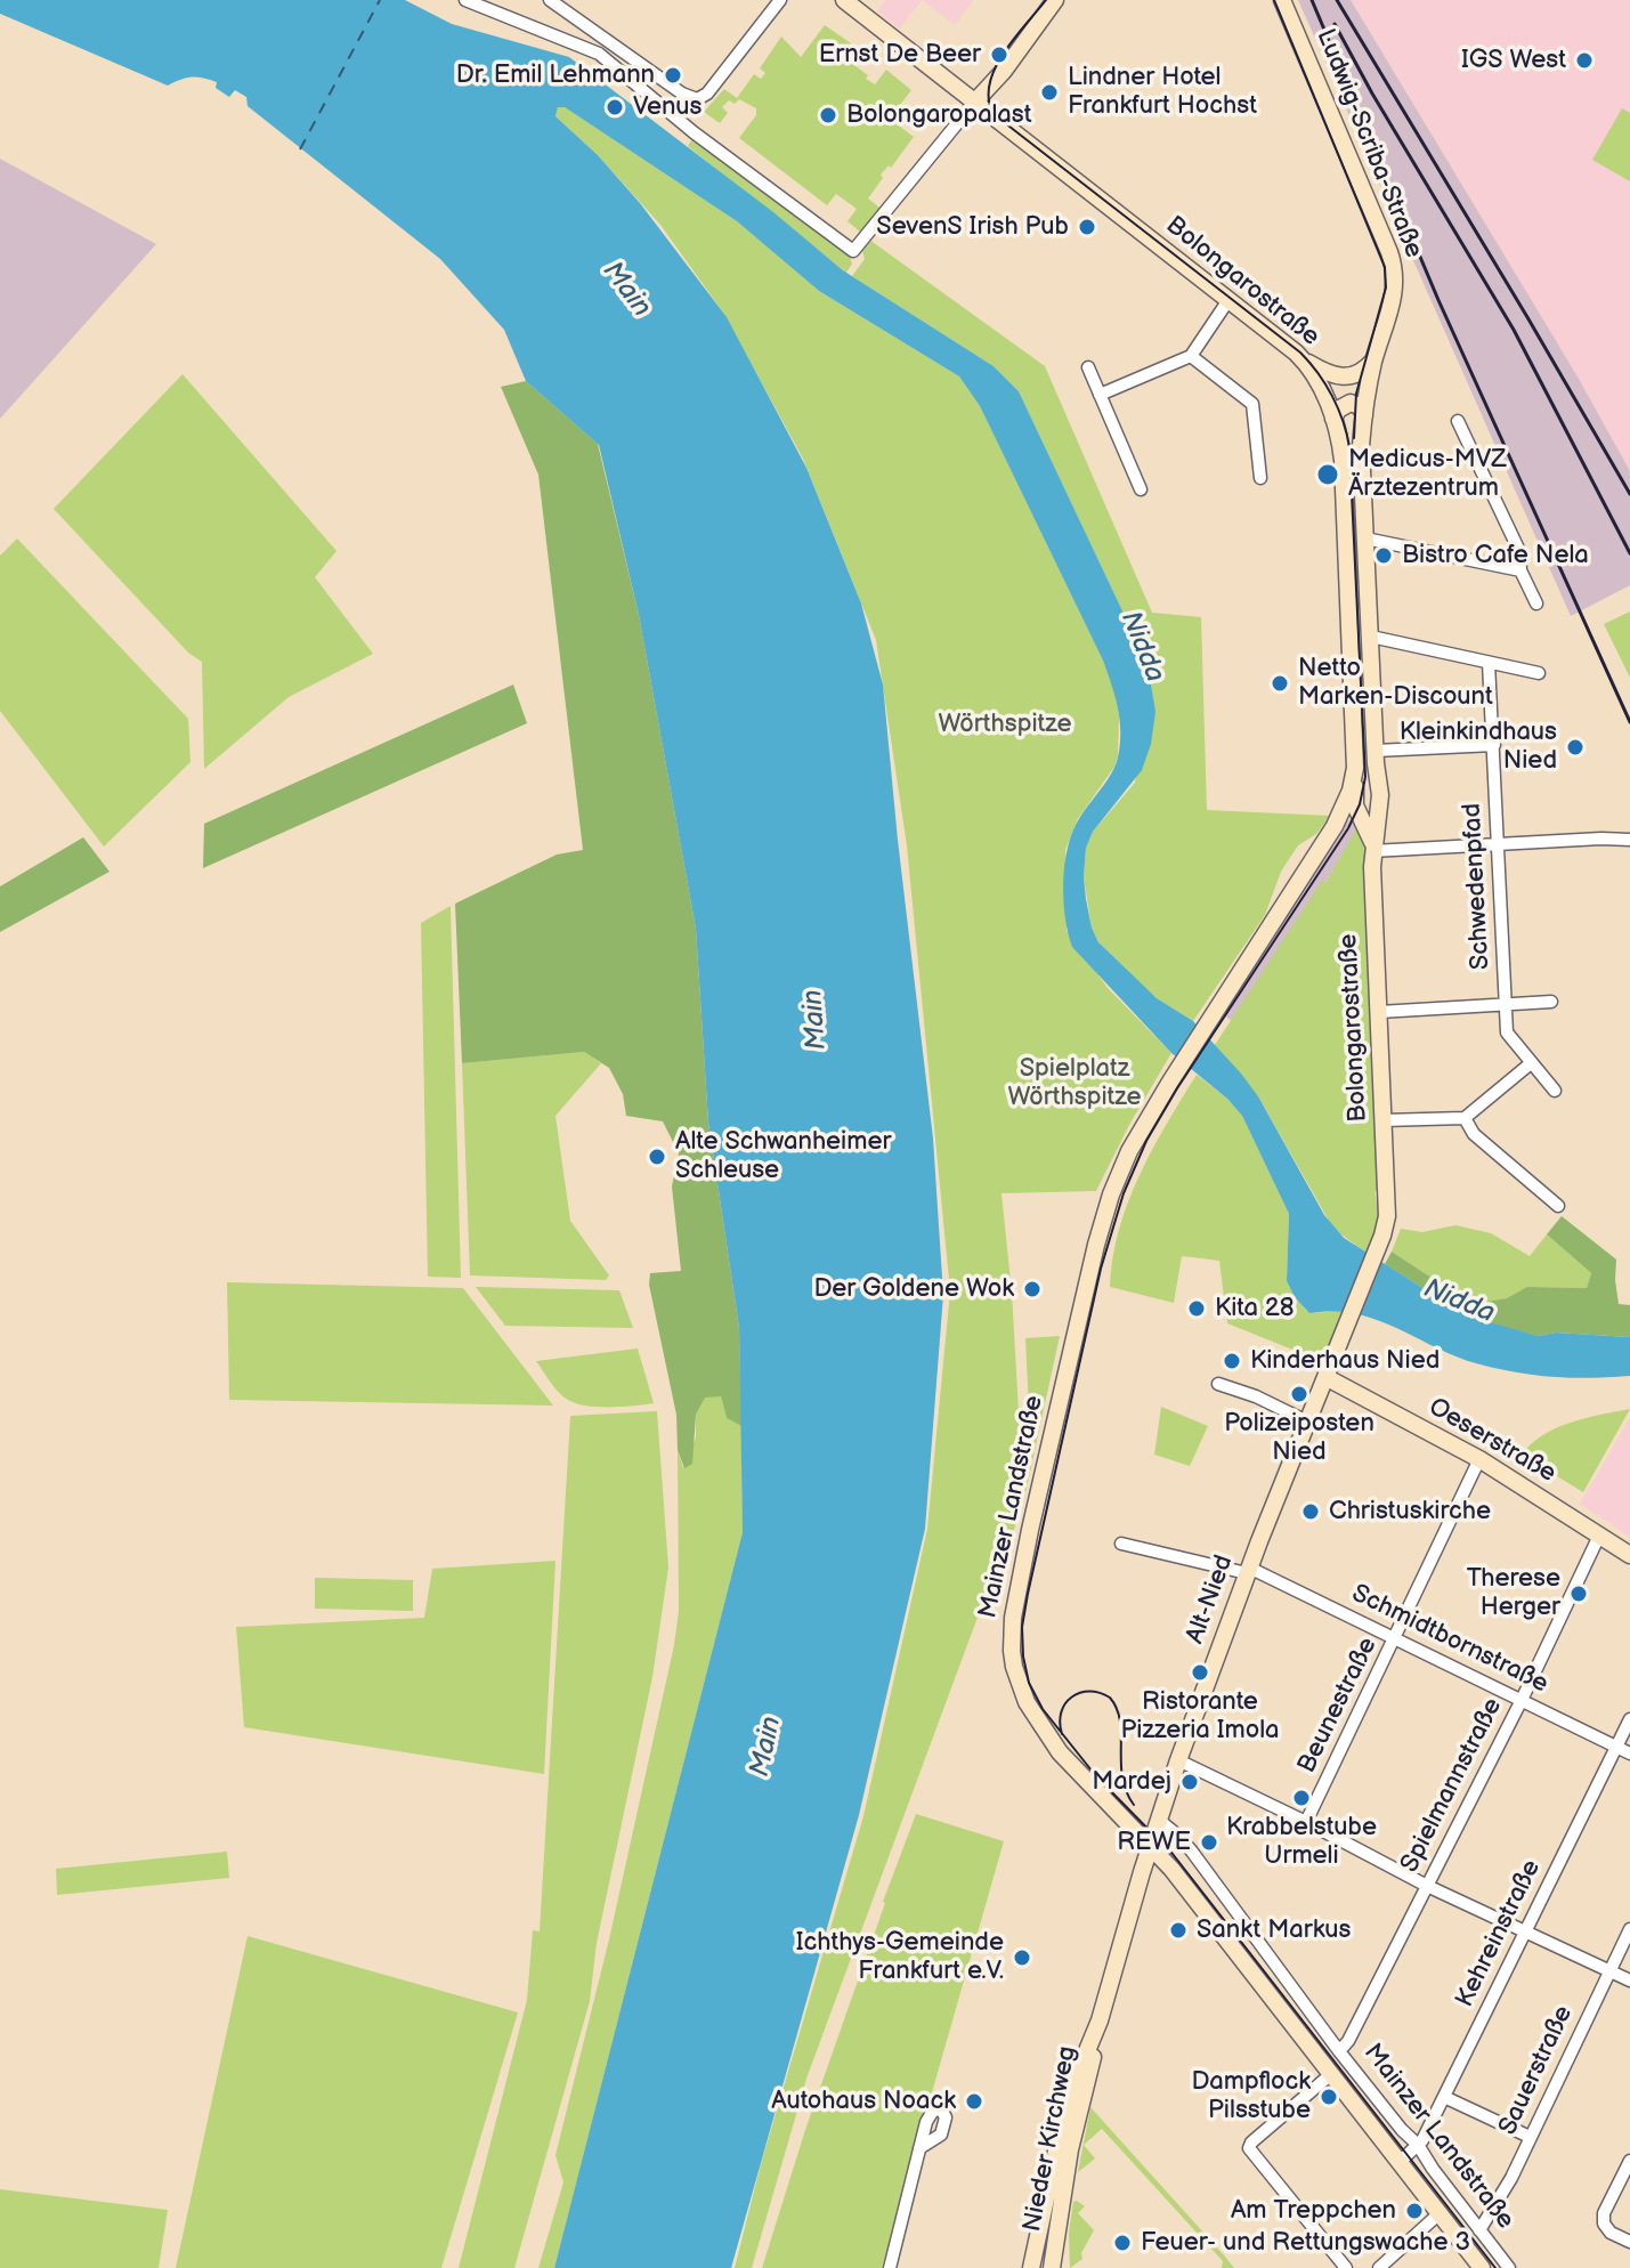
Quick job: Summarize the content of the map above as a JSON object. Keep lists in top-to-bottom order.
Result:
{
  "streets": {
    "main road": [
      "Ludwig-Scriba-Straße",
      "Bolongarostraße",
      "Oeserstraße",
      "Mainzer Landstraße",
      "Alt-Nied",
      "Nieder Kirchweg"
    ],
    "street": [
      "Schwedenpfad",
      "Schmidtbornstraße",
      "Beunestraße",
      "Spielmannstraße",
      "Kehreinstraße",
      "Sauerstraße"
    ]
  },
  "crossings": [
    ["Bolongarostraße", "Oeserstraße"],
    ["Bolongarostraße", "Mainzer Landstraße"],
    ["Bolongarostraße", "Alt-Nied"],
    ["Oeserstraße", "Alt-Nied"],
    ["Oeserstraße", "Beunestraße"],
    ["Oeserstraße", "Spielmannstraße"],
    ["Mainzer Landstraße", "Alt-Nied"],
    ["Mainzer Landstraße", "Spielmannstraße"],
    ["Mainzer Landstraße", "Kehreinstraße"],
    ["Mainzer Landstraße", "Sauerstraße"],
    ["Mainzer Landstraße", "Nieder Kirchweg"],
    ["Alt-Nied", "Schmidtbornstraße"],
    ["Alt-Nied", "Nieder Kirchweg"],
    ["Schmidtbornstraße", "Beunestraße"],
    ["Schmidtbornstraße", "Spielmannstraße"],
    ["Schmidtbornstraße", "Kehreinstraße"]
  ],
  "water": ["Main", "Nidda"],
  "parks": ["Wörthspitze", "Spielplatz Wörthspitze"],
  "places": [
    "Ernst De Beer",
    "IGS West",
    "Dr. Emil Lehmann",
    "Lindner Hotel Frankfurt Hochst",
    "Venus",
    "Bolongaropalast",
    "SevenS Irish Pub",
    "Medicus-MVZ Ärztezentrum",
    "Bistro Cafe Nela",
    "Netto Marken-Discount",
    "Kleinkindhaus Nied",
    "Alte Schwanheimer Schleuse",
    "Der Goldene Wok",
    "Kita 28",
    "Kinderhaus Nied",
    "Polizeiposten Nied",
    "Christuskirche",
    "Therese Herger",
    "Ristorante Pizzeria Imola",
    "Mardej",
    "Krabbelstube Urmeli",
    "REWE",
    "Sankt Markus",
    "Ichthys-Gemeinde Frankfurt e.V.",
    "Dampflock Pilsstube",
    "Autohaus Noack",
    "Am Treppchen",
    "Feuer- und Rettungswache 3"
  ]
}
